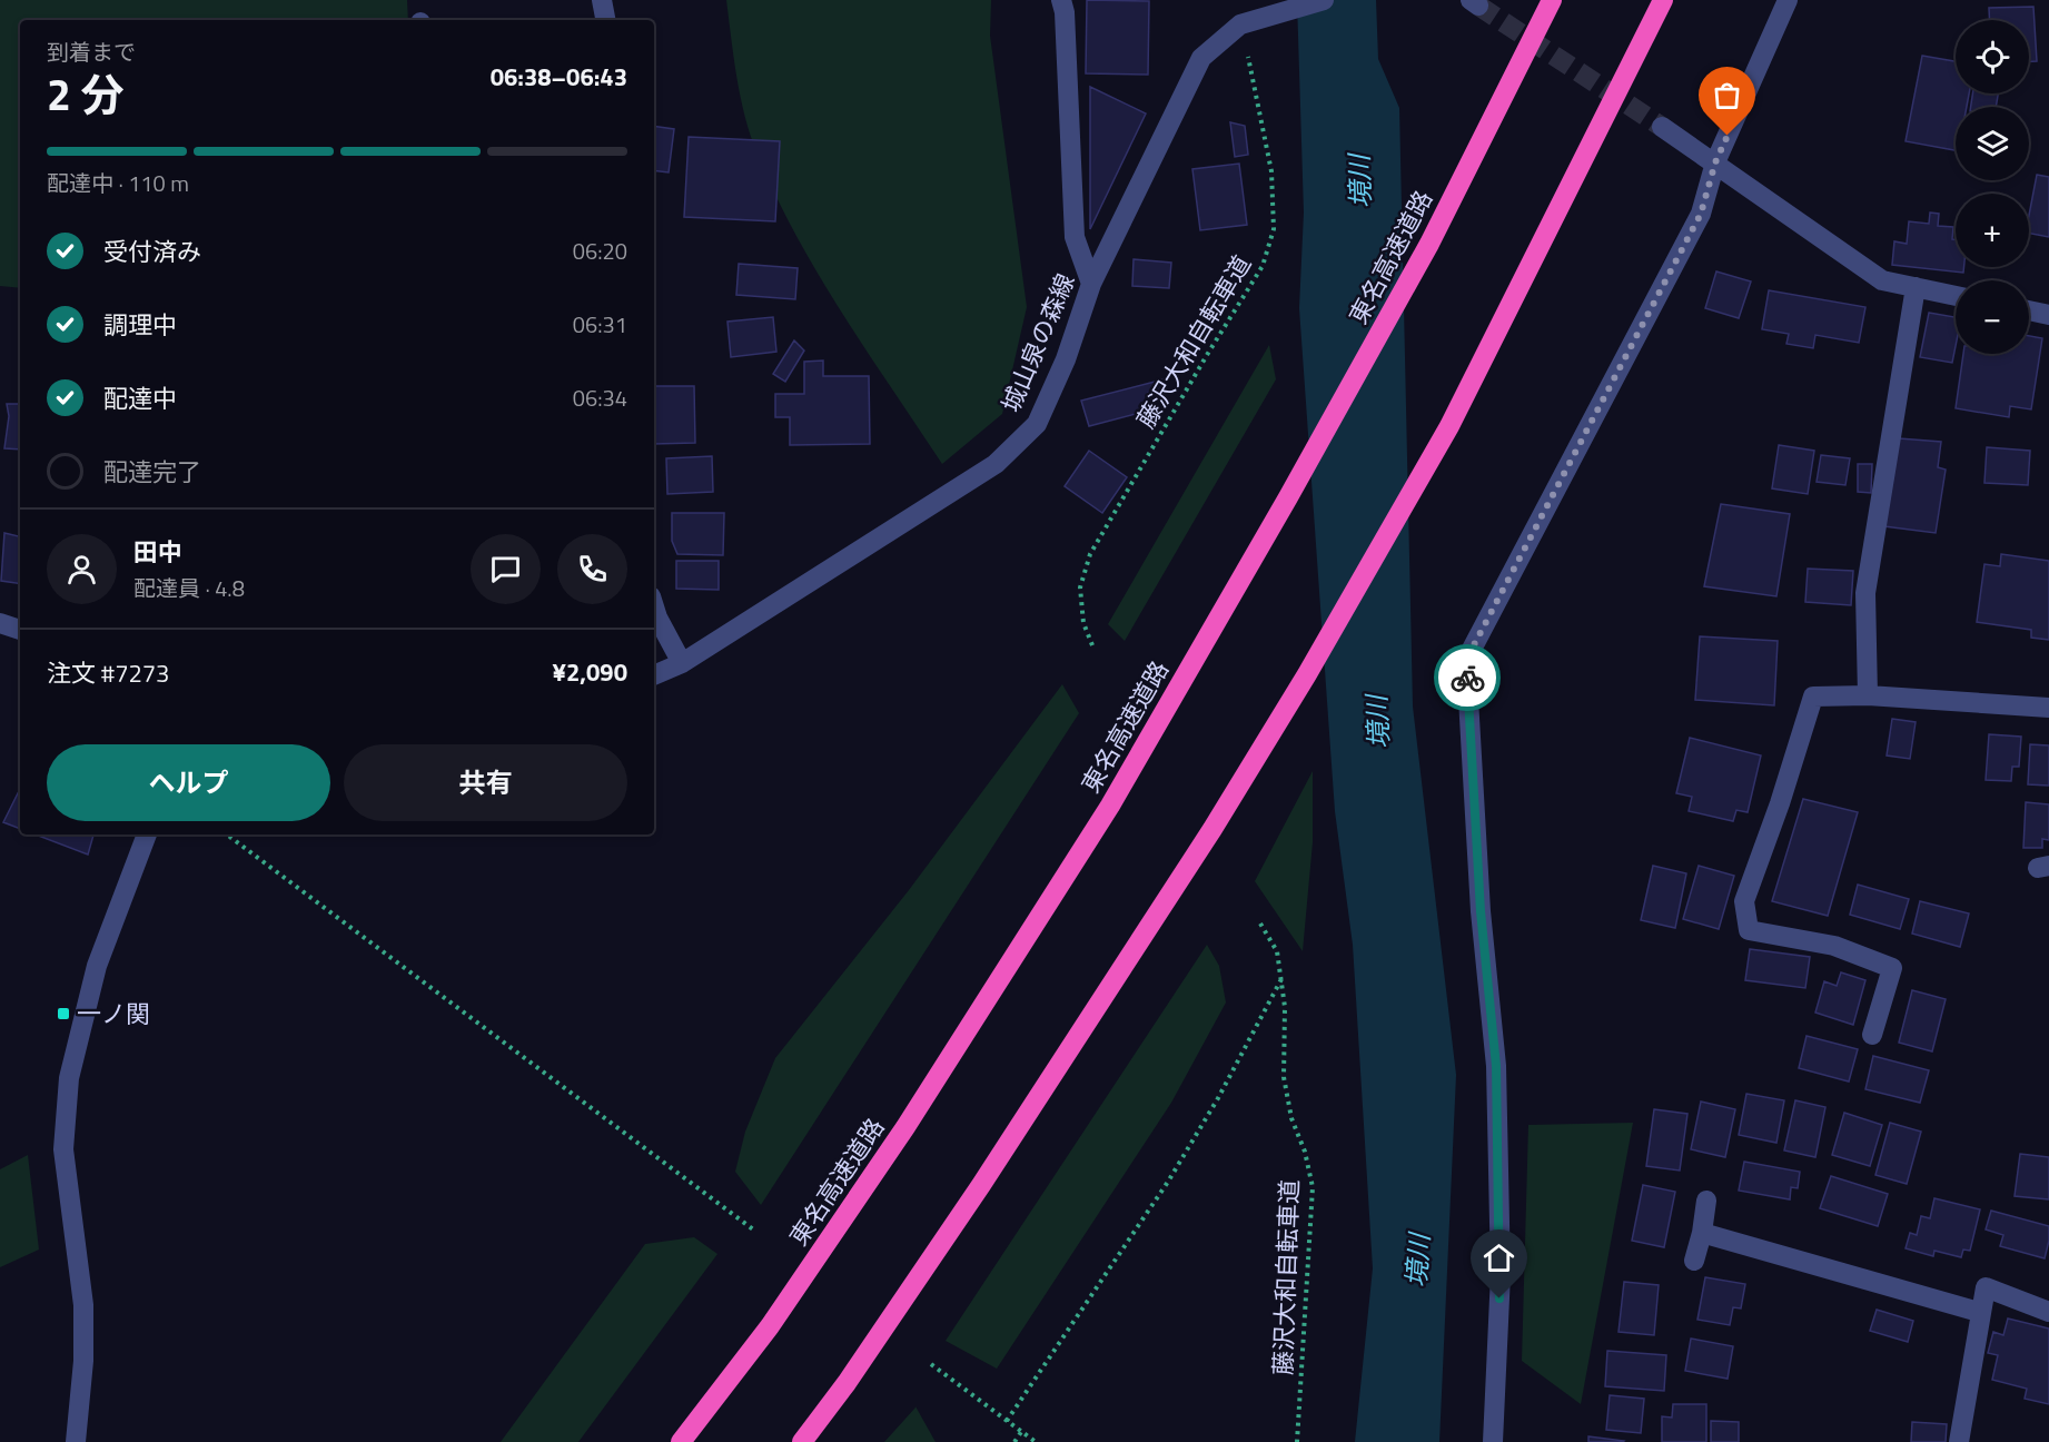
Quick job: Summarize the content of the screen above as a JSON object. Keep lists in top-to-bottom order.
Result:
{
  "streets": {
    "highway": ["東名高速道路"],
    "street": ["城山泉の森線"],
    "path": ["藤沢大和自転車道"]
  },
  "crossings": [
    ["藤沢大和自転車道", "城山泉の森線"]
  ],
  "water": ["境川"],
  "places": {
    "transit": ["一ノ関"]
  },
  "page": {
    "map_buttons": ["+", "−"],
    "heading": ["2 分", "到着まで", "06:38–06:43"],
    "panel": [
      "田中",
      "配達員 · 4.8",
      "注文 #7273",
      "¥2,090"
    ],
    "bar": "配達中 · 110 m",
    "list": [
      ["受付済み", "06:20"],
      ["調理中", "06:31"],
      ["配達中", "06:34"],
      "配達完了"
    ],
    "buttons": ["ヘルプ", "共有"]
  }
}
